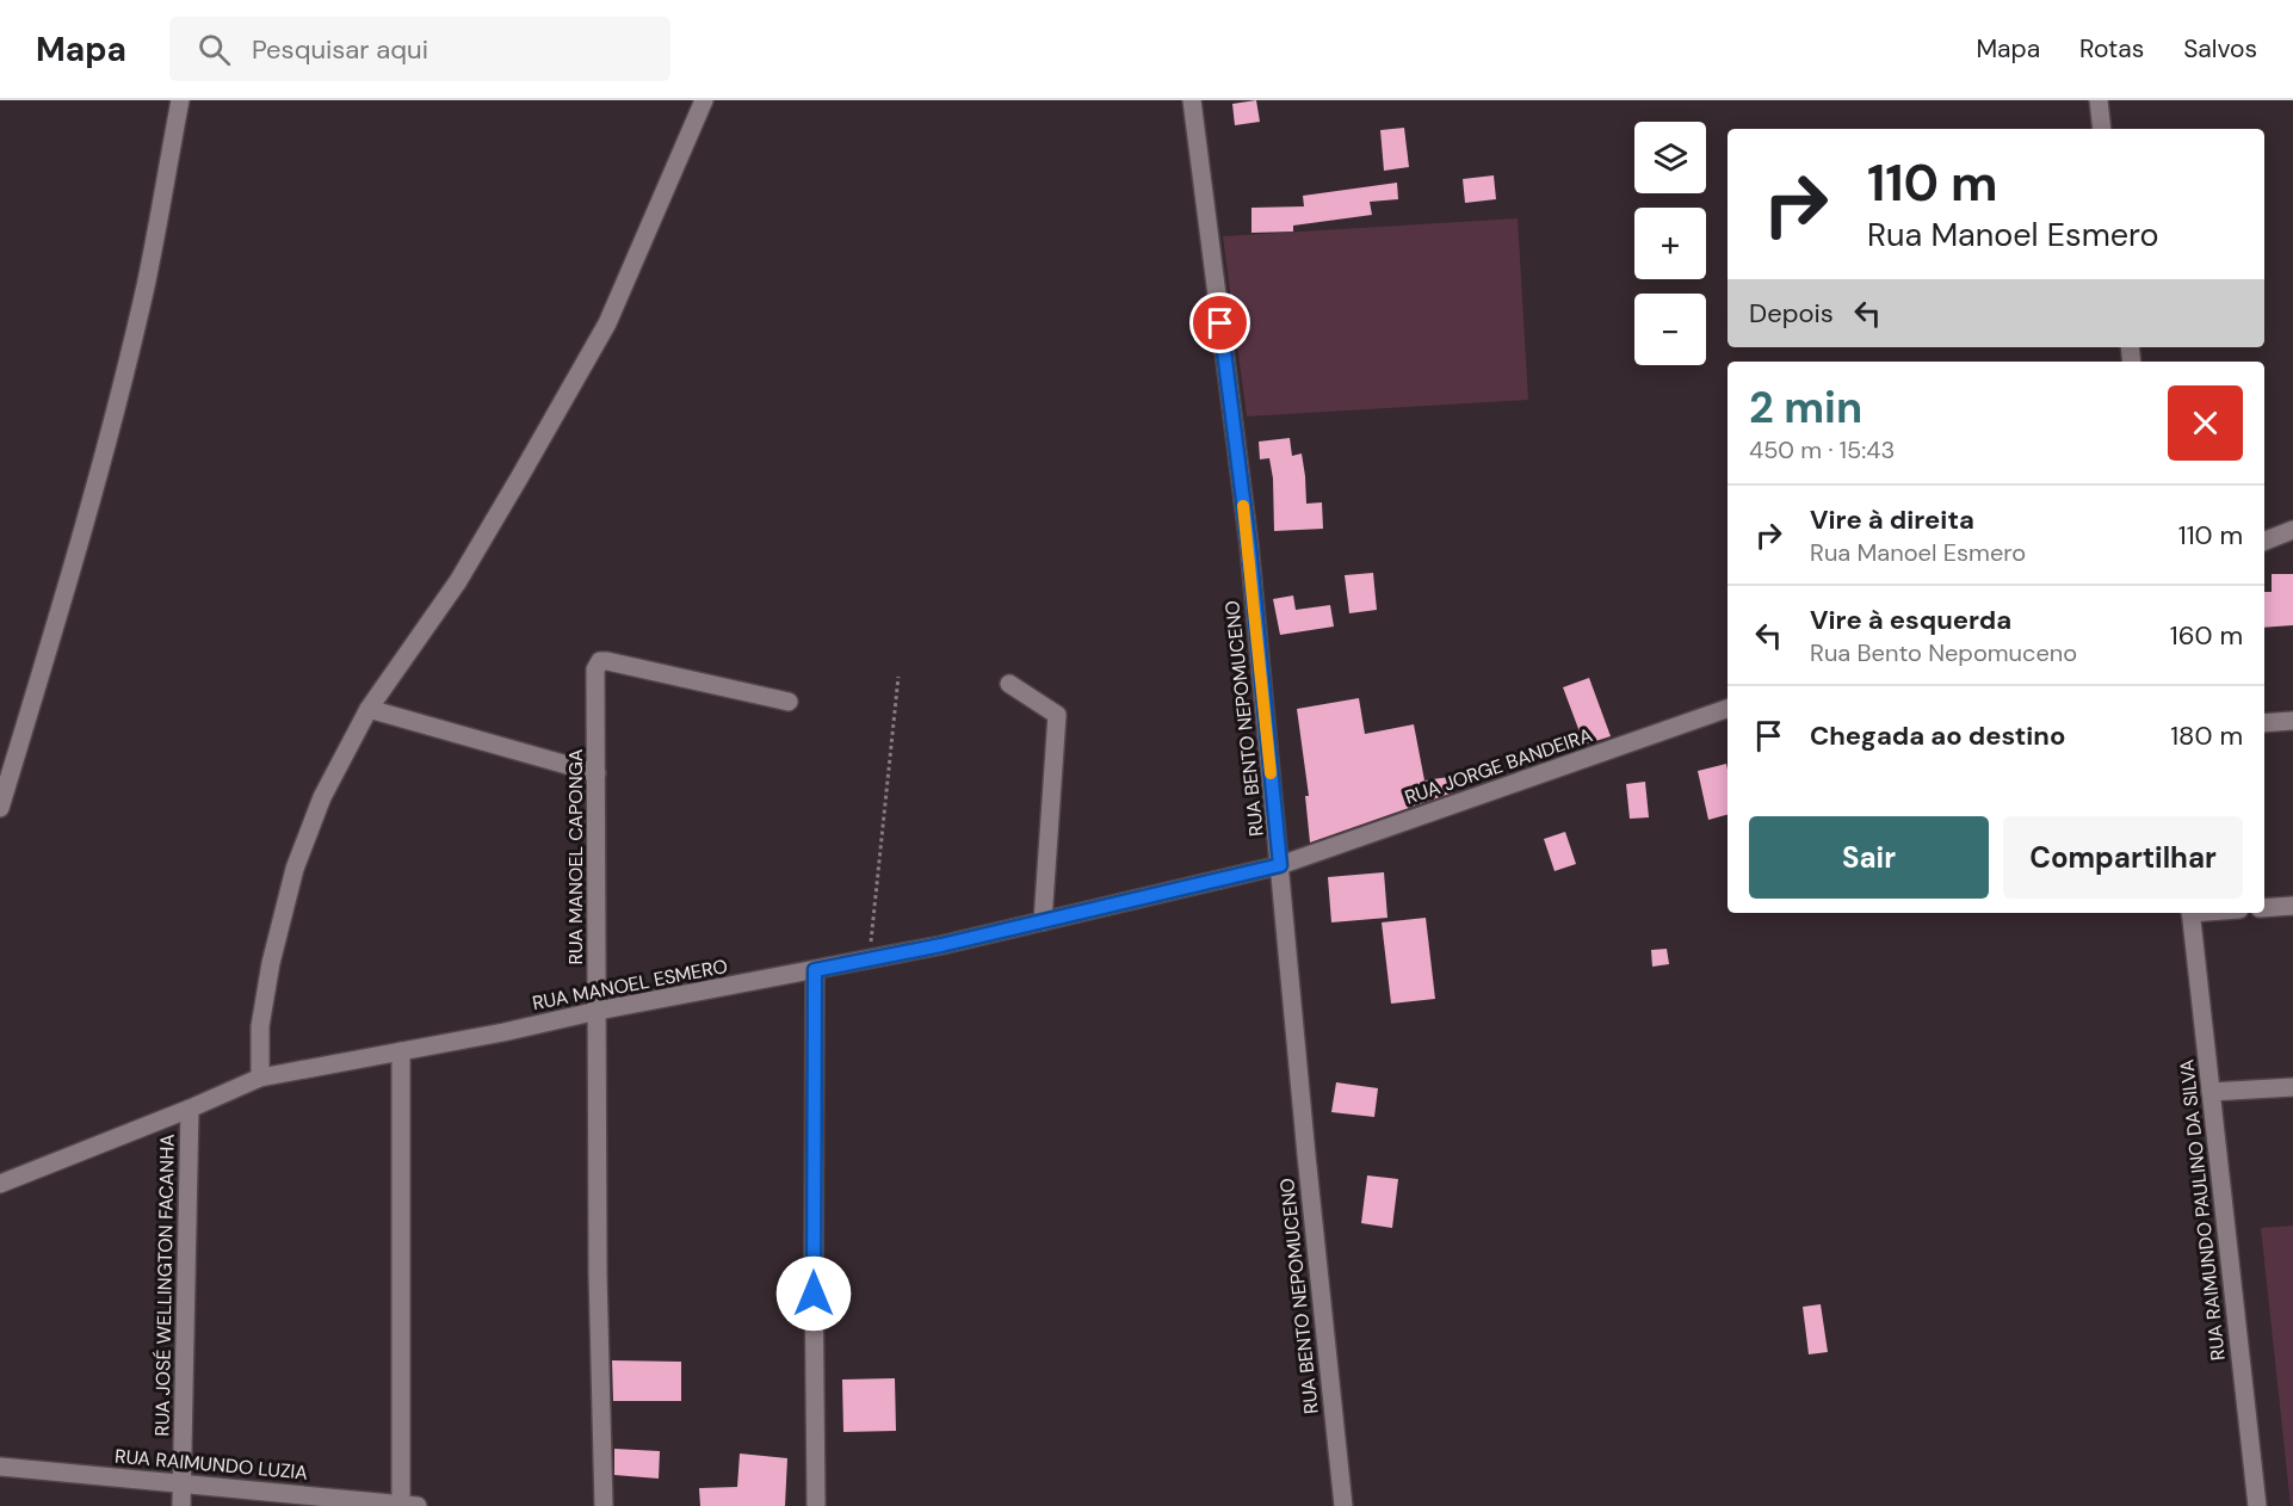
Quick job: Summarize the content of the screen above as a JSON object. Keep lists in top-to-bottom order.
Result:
{
  "streets": {
    "street": [
      "RUA BENTO NEPOMUCENO",
      "RUA JORGE BANDEIRA",
      "RUA MANOEL CAPONGA",
      "RUA MANOEL ESMERO",
      "RUA RAIMUNDO PAULINO DA SILVA",
      "RUA JOSÉ WELLINGTON FACANHA",
      "RUA RAIMUNDO LUZIA"
    ]
  },
  "crossings": [
    ["RUA BENTO NEPOMUCENO", "RUA JORGE BANDEIRA"],
    ["RUA BENTO NEPOMUCENO", "RUA MANOEL ESMERO"],
    ["RUA JORGE BANDEIRA", "RUA MANOEL ESMERO"],
    ["RUA MANOEL CAPONGA", "RUA MANOEL ESMERO"],
    ["RUA MANOEL ESMERO", "RUA JOSÉ WELLINGTON FACANHA"],
    ["RUA JOSÉ WELLINGTON FACANHA", "RUA RAIMUNDO LUZIA"]
  ],
  "page": {
    "header": "Mapa",
    "search": "Pesquisar aqui",
    "nav": ["Mapa", "Rotas", "Salvos"],
    "map_buttons": ["+", "−"],
    "turn": ["110 m", "Rua Manoel Esmero"],
    "then": "Depois",
    "heading": ["2 min", "450 m · 15:43"],
    "list": [
      {
        "name": "Vire à direita",
        "note": "Rua Manoel Esmero",
        "value": "110 m"
      },
      {
        "name": "Vire à esquerda",
        "note": "Rua Bento Nepomuceno",
        "value": "160 m"
      },
      {
        "name": "Chegada ao destino",
        "value": "180 m"
      }
    ],
    "buttons": ["Sair", "Compartilhar"]
  }
}
